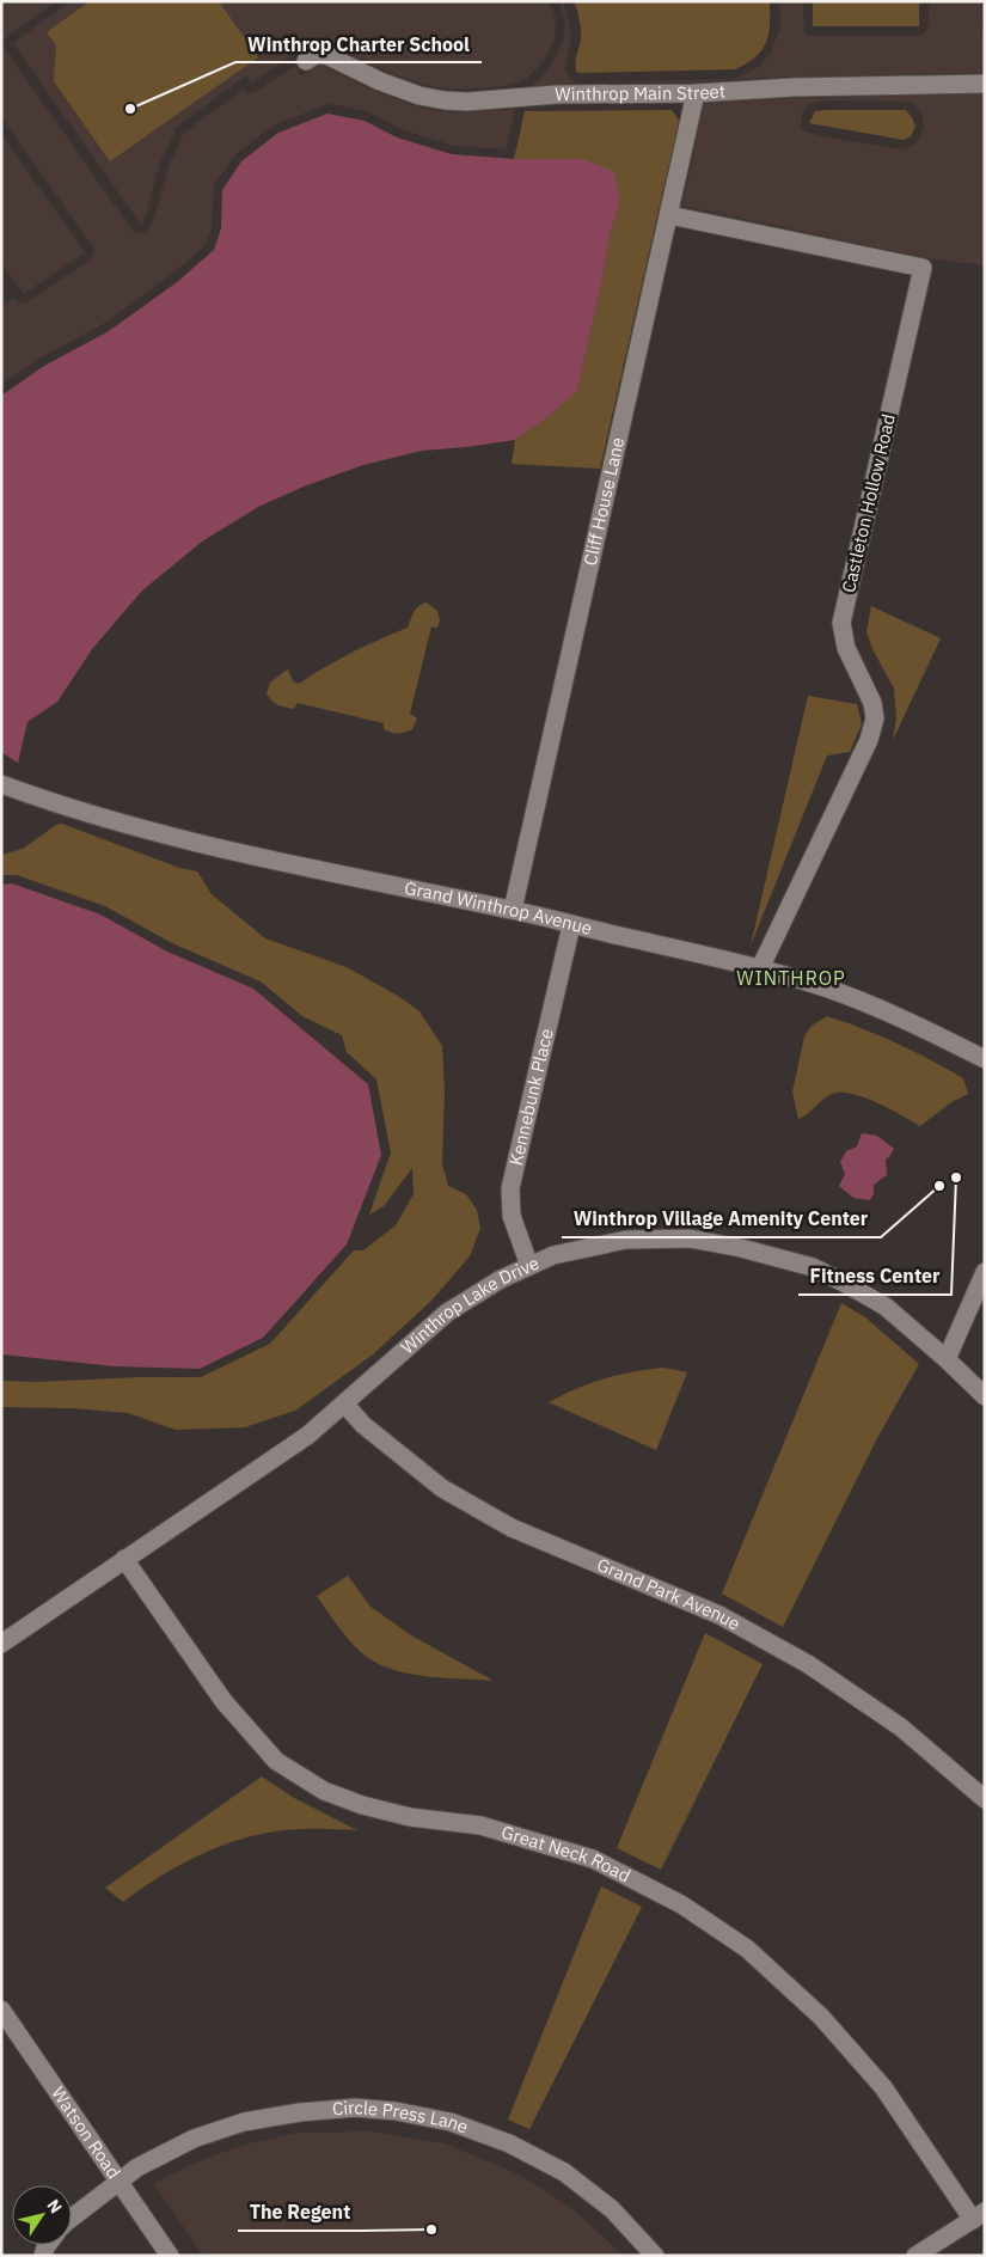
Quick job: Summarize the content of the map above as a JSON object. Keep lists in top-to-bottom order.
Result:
{
  "streets": {
    "street": [
      "Winthrop Main Street",
      "Cliff House Lane",
      "Castleton Hollow Road",
      "Grand Winthrop Avenue",
      "Kennebunk Place",
      "Winthrop Lake Drive",
      "Grand Park Avenue",
      "Great Neck Road",
      "Circle Press Lane",
      "Watson Road"
    ]
  },
  "crossings": [
    ["Winthrop Main Street", "Cliff House Lane"],
    ["Cliff House Lane", "Castleton Hollow Road"],
    ["Cliff House Lane", "Grand Winthrop Avenue"],
    ["Castleton Hollow Road", "Grand Winthrop Avenue"],
    ["Grand Winthrop Avenue", "Kennebunk Place"],
    ["Kennebunk Place", "Winthrop Lake Drive"],
    ["Winthrop Lake Drive", "Grand Park Avenue"],
    ["Winthrop Lake Drive", "Great Neck Road"],
    ["Circle Press Lane", "Watson Road"]
  ],
  "districts": ["WINTHROP"],
  "places": [
    "Winthrop Charter School",
    "Fitness Center",
    "Winthrop Village Amenity Center",
    "The Regent"
  ],
  "north": "top right"
}
